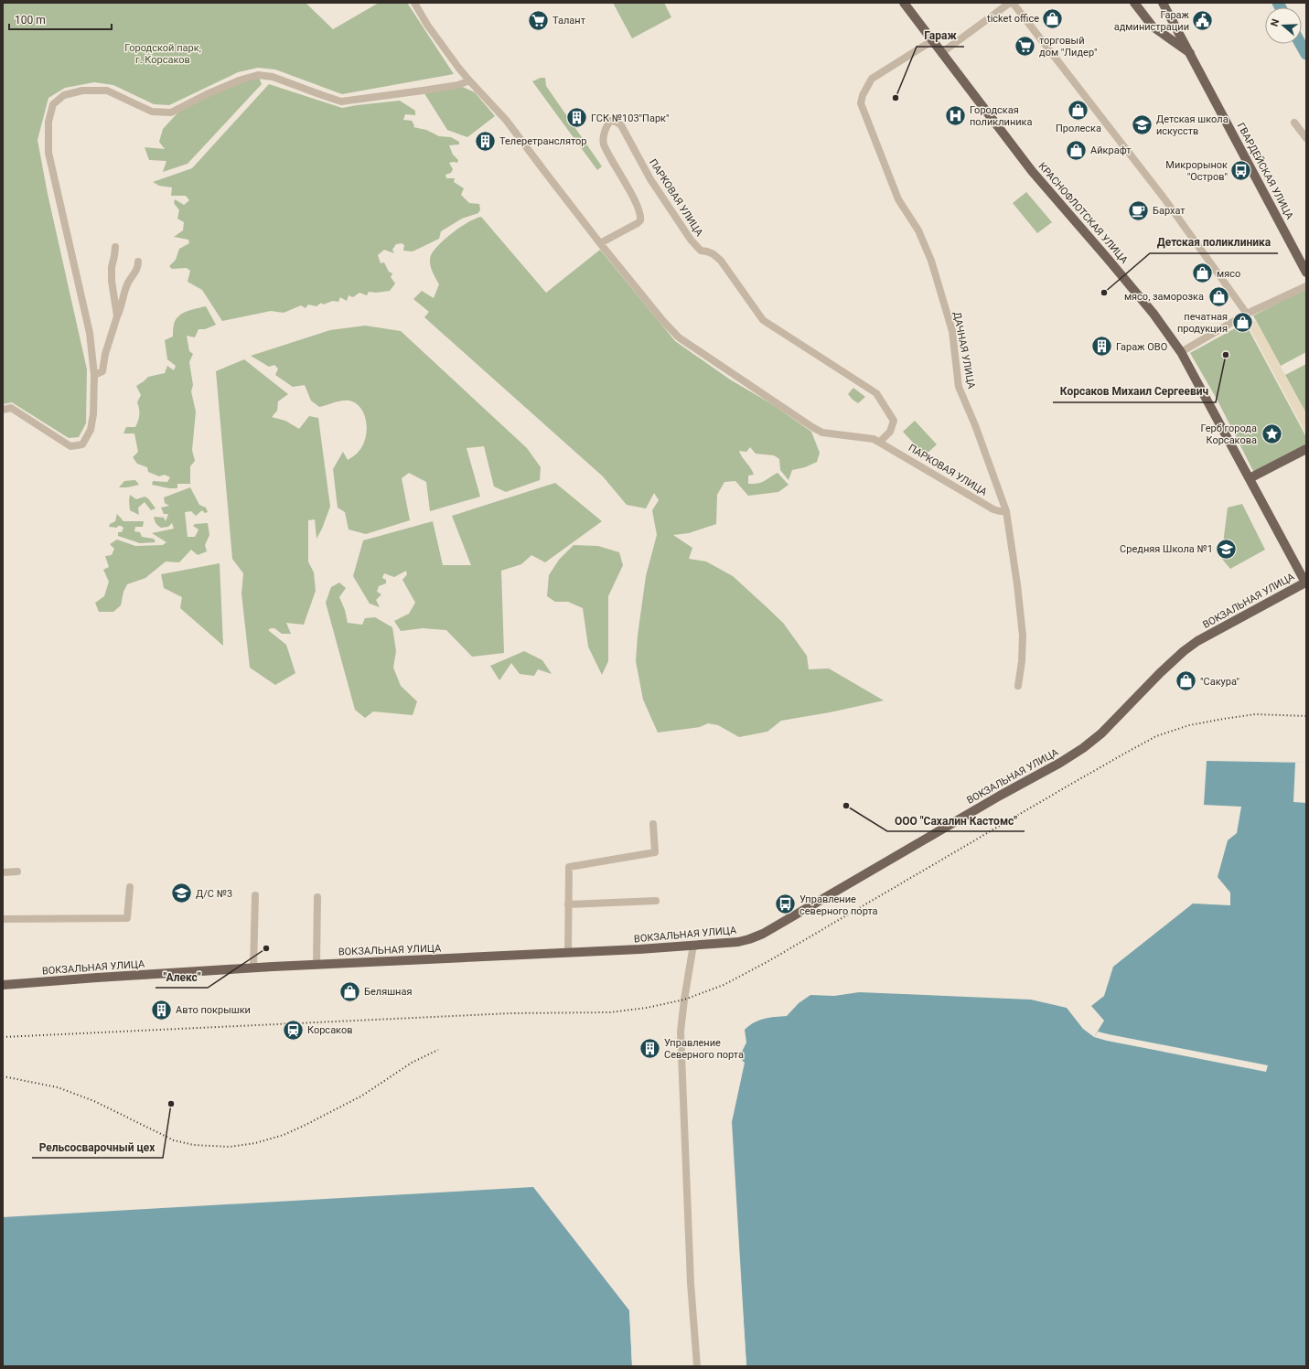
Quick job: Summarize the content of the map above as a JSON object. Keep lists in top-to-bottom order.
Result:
{
  "streets": {
    "main road": ["ГВАРДЕЙСКАЯ УЛИЦА", "КРАСНОФЛОТСКАЯ УЛИЦА", "ВОКЗАЛЬНАЯ УЛИЦА"],
    "street": ["ПАРКОВАЯ УЛИЦА", "ДАЧНАЯ УЛИЦА"]
  },
  "crossings": [
    ["ПАРКОВАЯ УЛИЦА", "ДАЧНАЯ УЛИЦА"],
    ["КРАСНОФЛОТСКАЯ УЛИЦА", "ДАЧНАЯ УЛИЦА"],
    ["КРАСНОФЛОТСКАЯ УЛИЦА", "ВОКЗАЛЬНАЯ УЛИЦА"]
  ],
  "parks": ["Городской парк, г. Корсаков"],
  "places": {
    "shop": [
      "ticket office",
      "Пролеска",
      "Айкрафт",
      "мясо",
      "мясо, заморозка",
      "печатная продукция",
      "\"Сакура\"",
      "Беляшная"
    ],
    "supermarket": ["Талант", "торговый дом \"Лидер\""],
    "public building": ["Гараж администрации"],
    "other": [
      "Гараж",
      "Детская поликлиника",
      "Корсаков Михаил Сергеевич",
      "ООО \"Сахалин Кастомс\"",
      "\"Алекс\"",
      "Рельсосварочный цех"
    ],
    "hospital": ["Городская поликлиника"],
    "building": [
      "ГСК №103\"Парк\"",
      "Телеретранслятор",
      "Гараж ОВО",
      "Авто покрышки",
      "Управление Северного порта"
    ],
    "school or university": ["Детская школа искусств", "Средняя Школа №1", "Д/С №3"],
    "bus stop": ["Микрорынок \"Остров\"", "Управление северного порта"],
    "cafe": ["Бархат"],
    "place": ["Герб города Корсакова"],
    "station": ["Корсаков"]
  },
  "scale_bar": "100 m",
  "north": "left"
}
